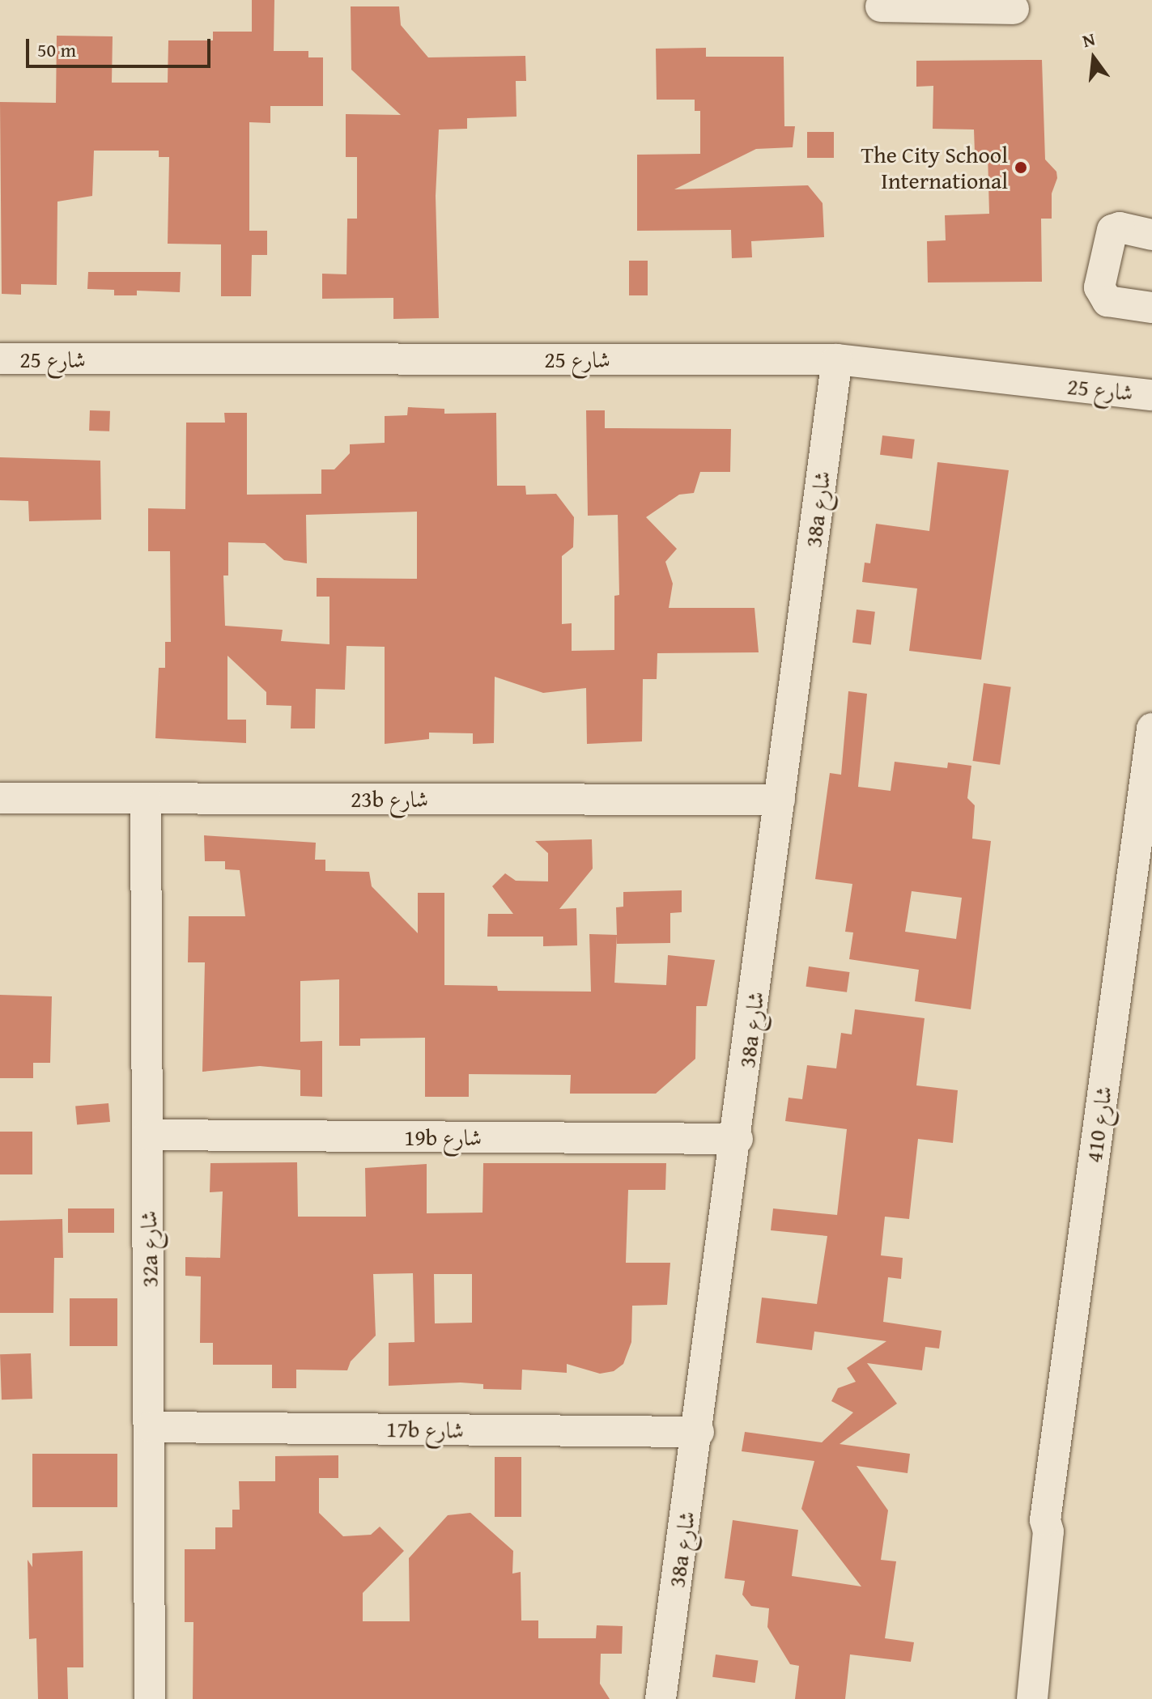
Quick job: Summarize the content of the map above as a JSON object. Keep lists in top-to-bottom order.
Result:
{
  "streets": {
    "street": [
      "شارع 25",
      "38a شارع",
      "23b شارع",
      "شارع 410",
      "19b شارع",
      "32a شارع",
      "17b شارع"
    ]
  },
  "crossings": [
    ["شارع 25", "38a شارع"],
    ["38a شارع", "23b شارع"],
    ["38a شارع", "19b شارع"],
    ["38a شارع", "17b شارع"],
    ["23b شارع", "32a شارع"],
    ["19b شارع", "32a شارع"],
    ["32a شارع", "17b شارع"]
  ],
  "places": ["The City School International"],
  "scale_bar": "50 m",
  "north": "top"
}
